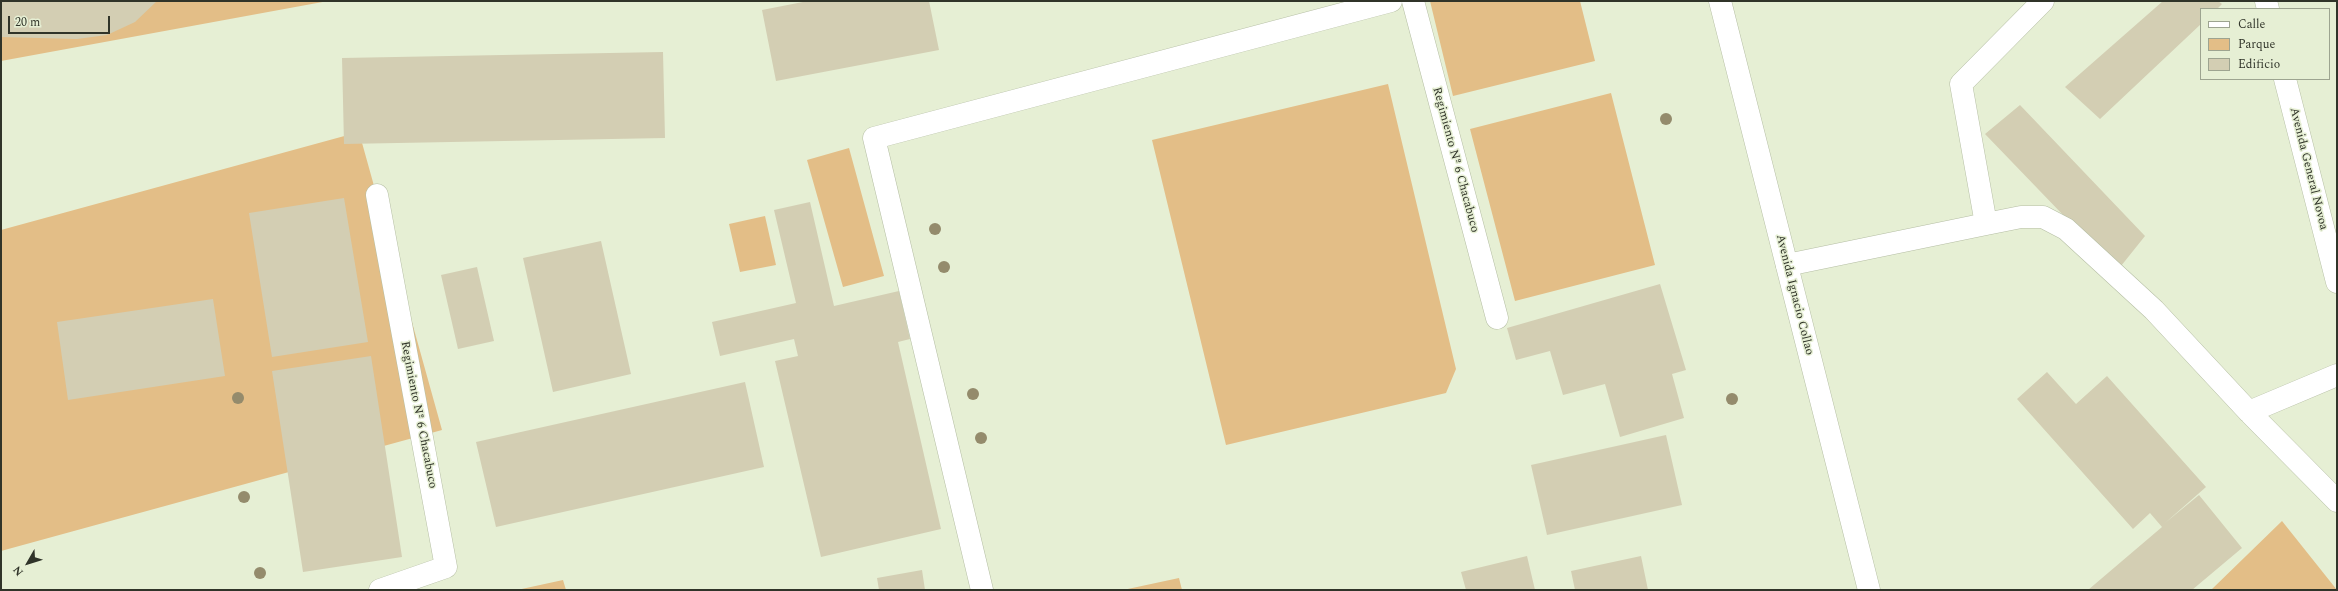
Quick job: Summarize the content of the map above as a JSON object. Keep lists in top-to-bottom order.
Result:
{
  "streets": {
    "main road": ["Regimiento Nº 6 Chacabuco", "Avenida General Novoa", "Avenida Ignacio Collao"]
  },
  "legend": ["Calle", "Parque", "Edificio"],
  "scale_bar": "20 m",
  "north": "bottom left"
}
